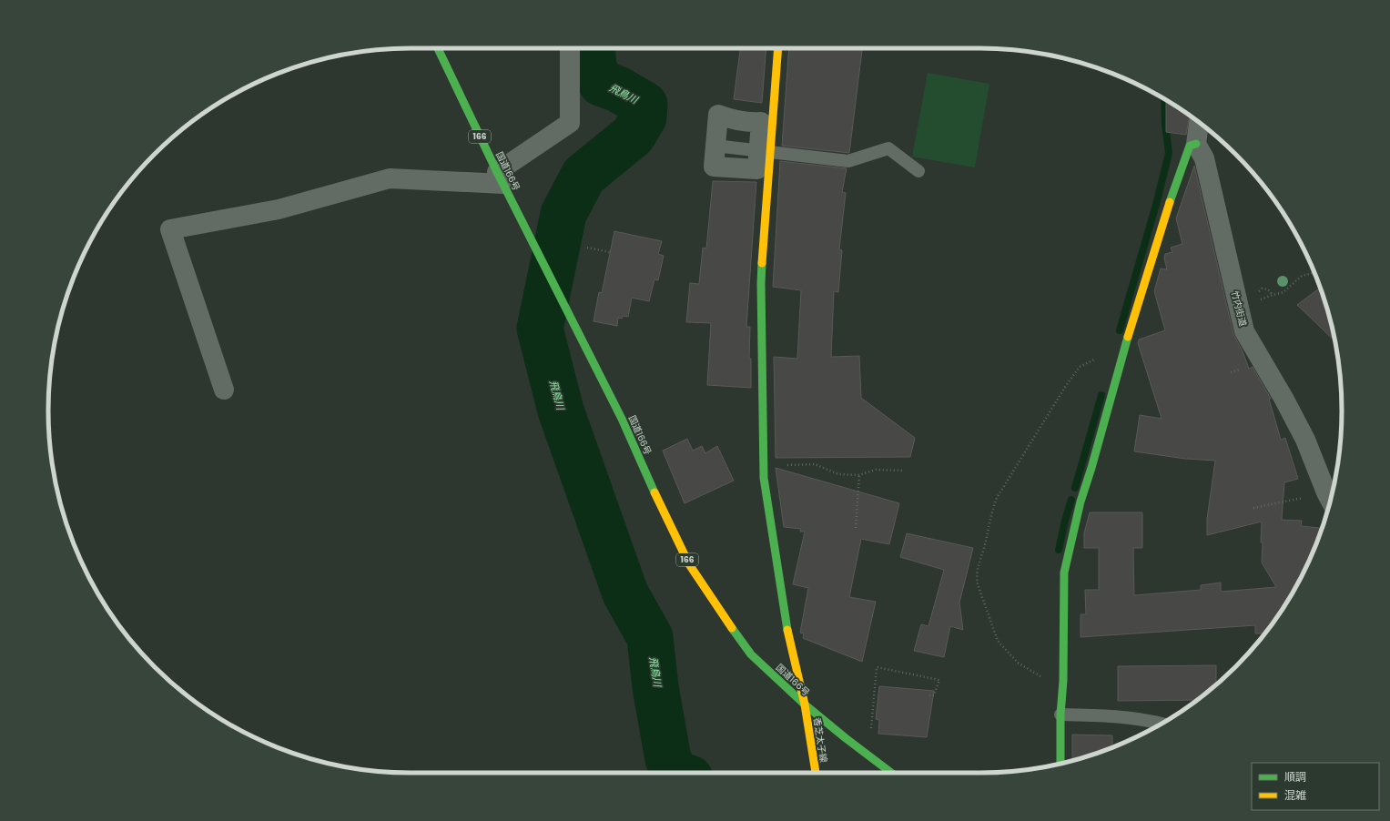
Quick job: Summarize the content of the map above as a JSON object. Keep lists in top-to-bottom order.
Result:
{
  "streets": {
    "main road": ["166", "国道166号", "香芝太子線"],
    "street": ["竹内街道"]
  },
  "crossings": [
    ["国道166号", "香芝太子線"]
  ],
  "water": ["飛鳥川"],
  "legend": ["順調", "混雑"]
}
